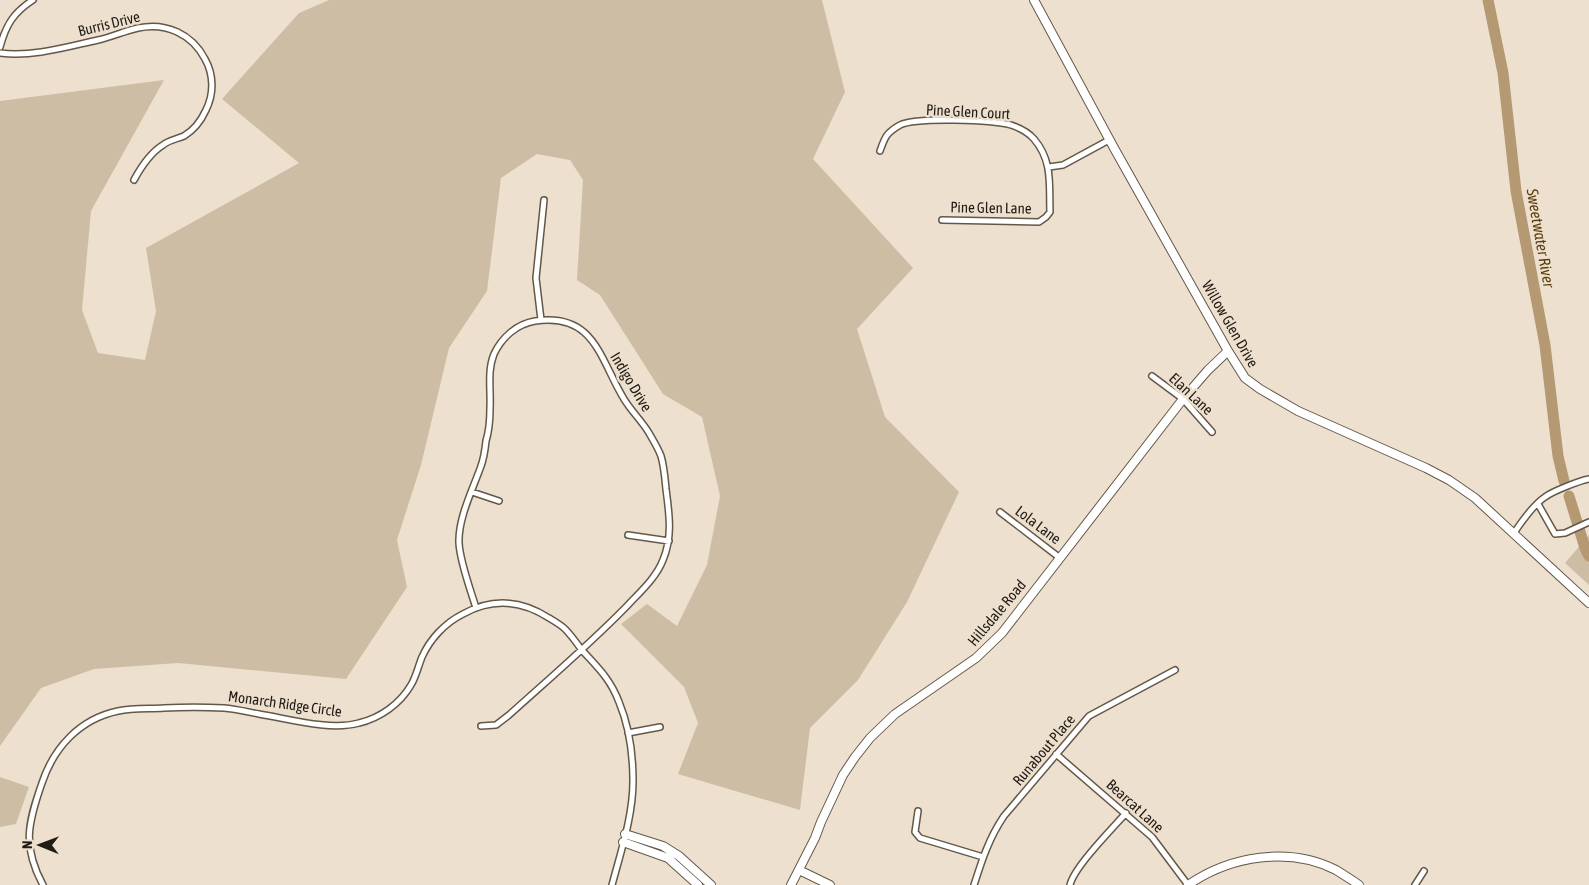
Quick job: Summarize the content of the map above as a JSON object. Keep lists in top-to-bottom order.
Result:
{
  "streets": {
    "main road": ["Willow Glen Drive", "Hillsdale Road"],
    "street": [
      "Burris Drive",
      "Pine Glen Court",
      "Pine Glen Lane",
      "Indigo Drive",
      "Elan Lane",
      "Lola Lane",
      "Monarch Ridge Circle",
      "Runabout Place",
      "Bearcat Lane"
    ]
  },
  "crossings": [
    ["Pine Glen Court", "Pine Glen Lane"],
    ["Willow Glen Drive", "Hillsdale Road"],
    ["Indigo Drive", "Monarch Ridge Circle"],
    ["Elan Lane", "Hillsdale Road"],
    ["Lola Lane", "Hillsdale Road"],
    ["Runabout Place", "Bearcat Lane"]
  ],
  "water": ["Sweetwater River"],
  "north": "left"
}
